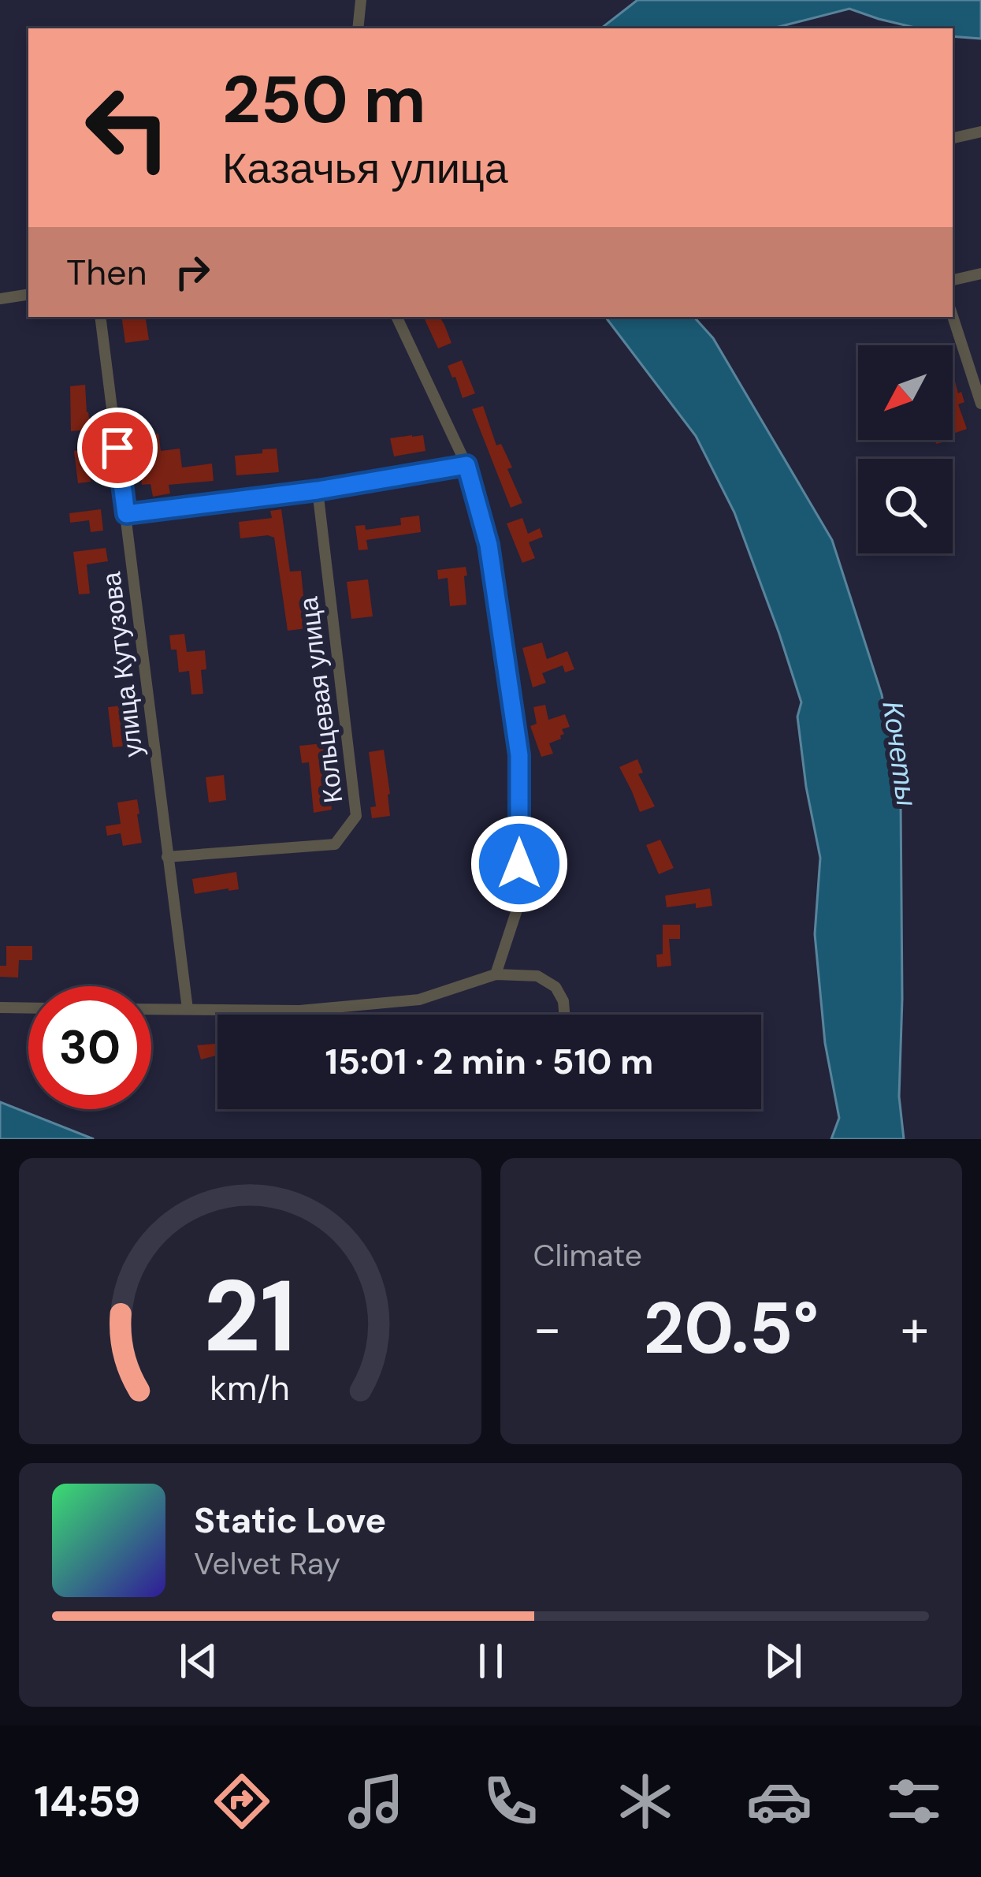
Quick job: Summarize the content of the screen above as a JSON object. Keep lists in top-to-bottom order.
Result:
{
  "streets": {
    "street": ["улица Кутузова", "Кольцевая улица"]
  },
  "crossings": [
    ["улица Кутузова", "Кольцевая улица"]
  ],
  "water": ["Кочеты"],
  "north": "bottom left",
  "page": {
    "turn": ["250 m", "Казачья улица"],
    "then": "Then",
    "limit": "30",
    "trip": "15:01 · 2 min · 510 m",
    "tile": "Climate",
    "heat": ["−", "20.5°", "+"],
    "song": ["Static Love", "Velvet Ray"],
    "tabs": "14:59",
    "gauge": ["21", "km/h"]
  }
}
